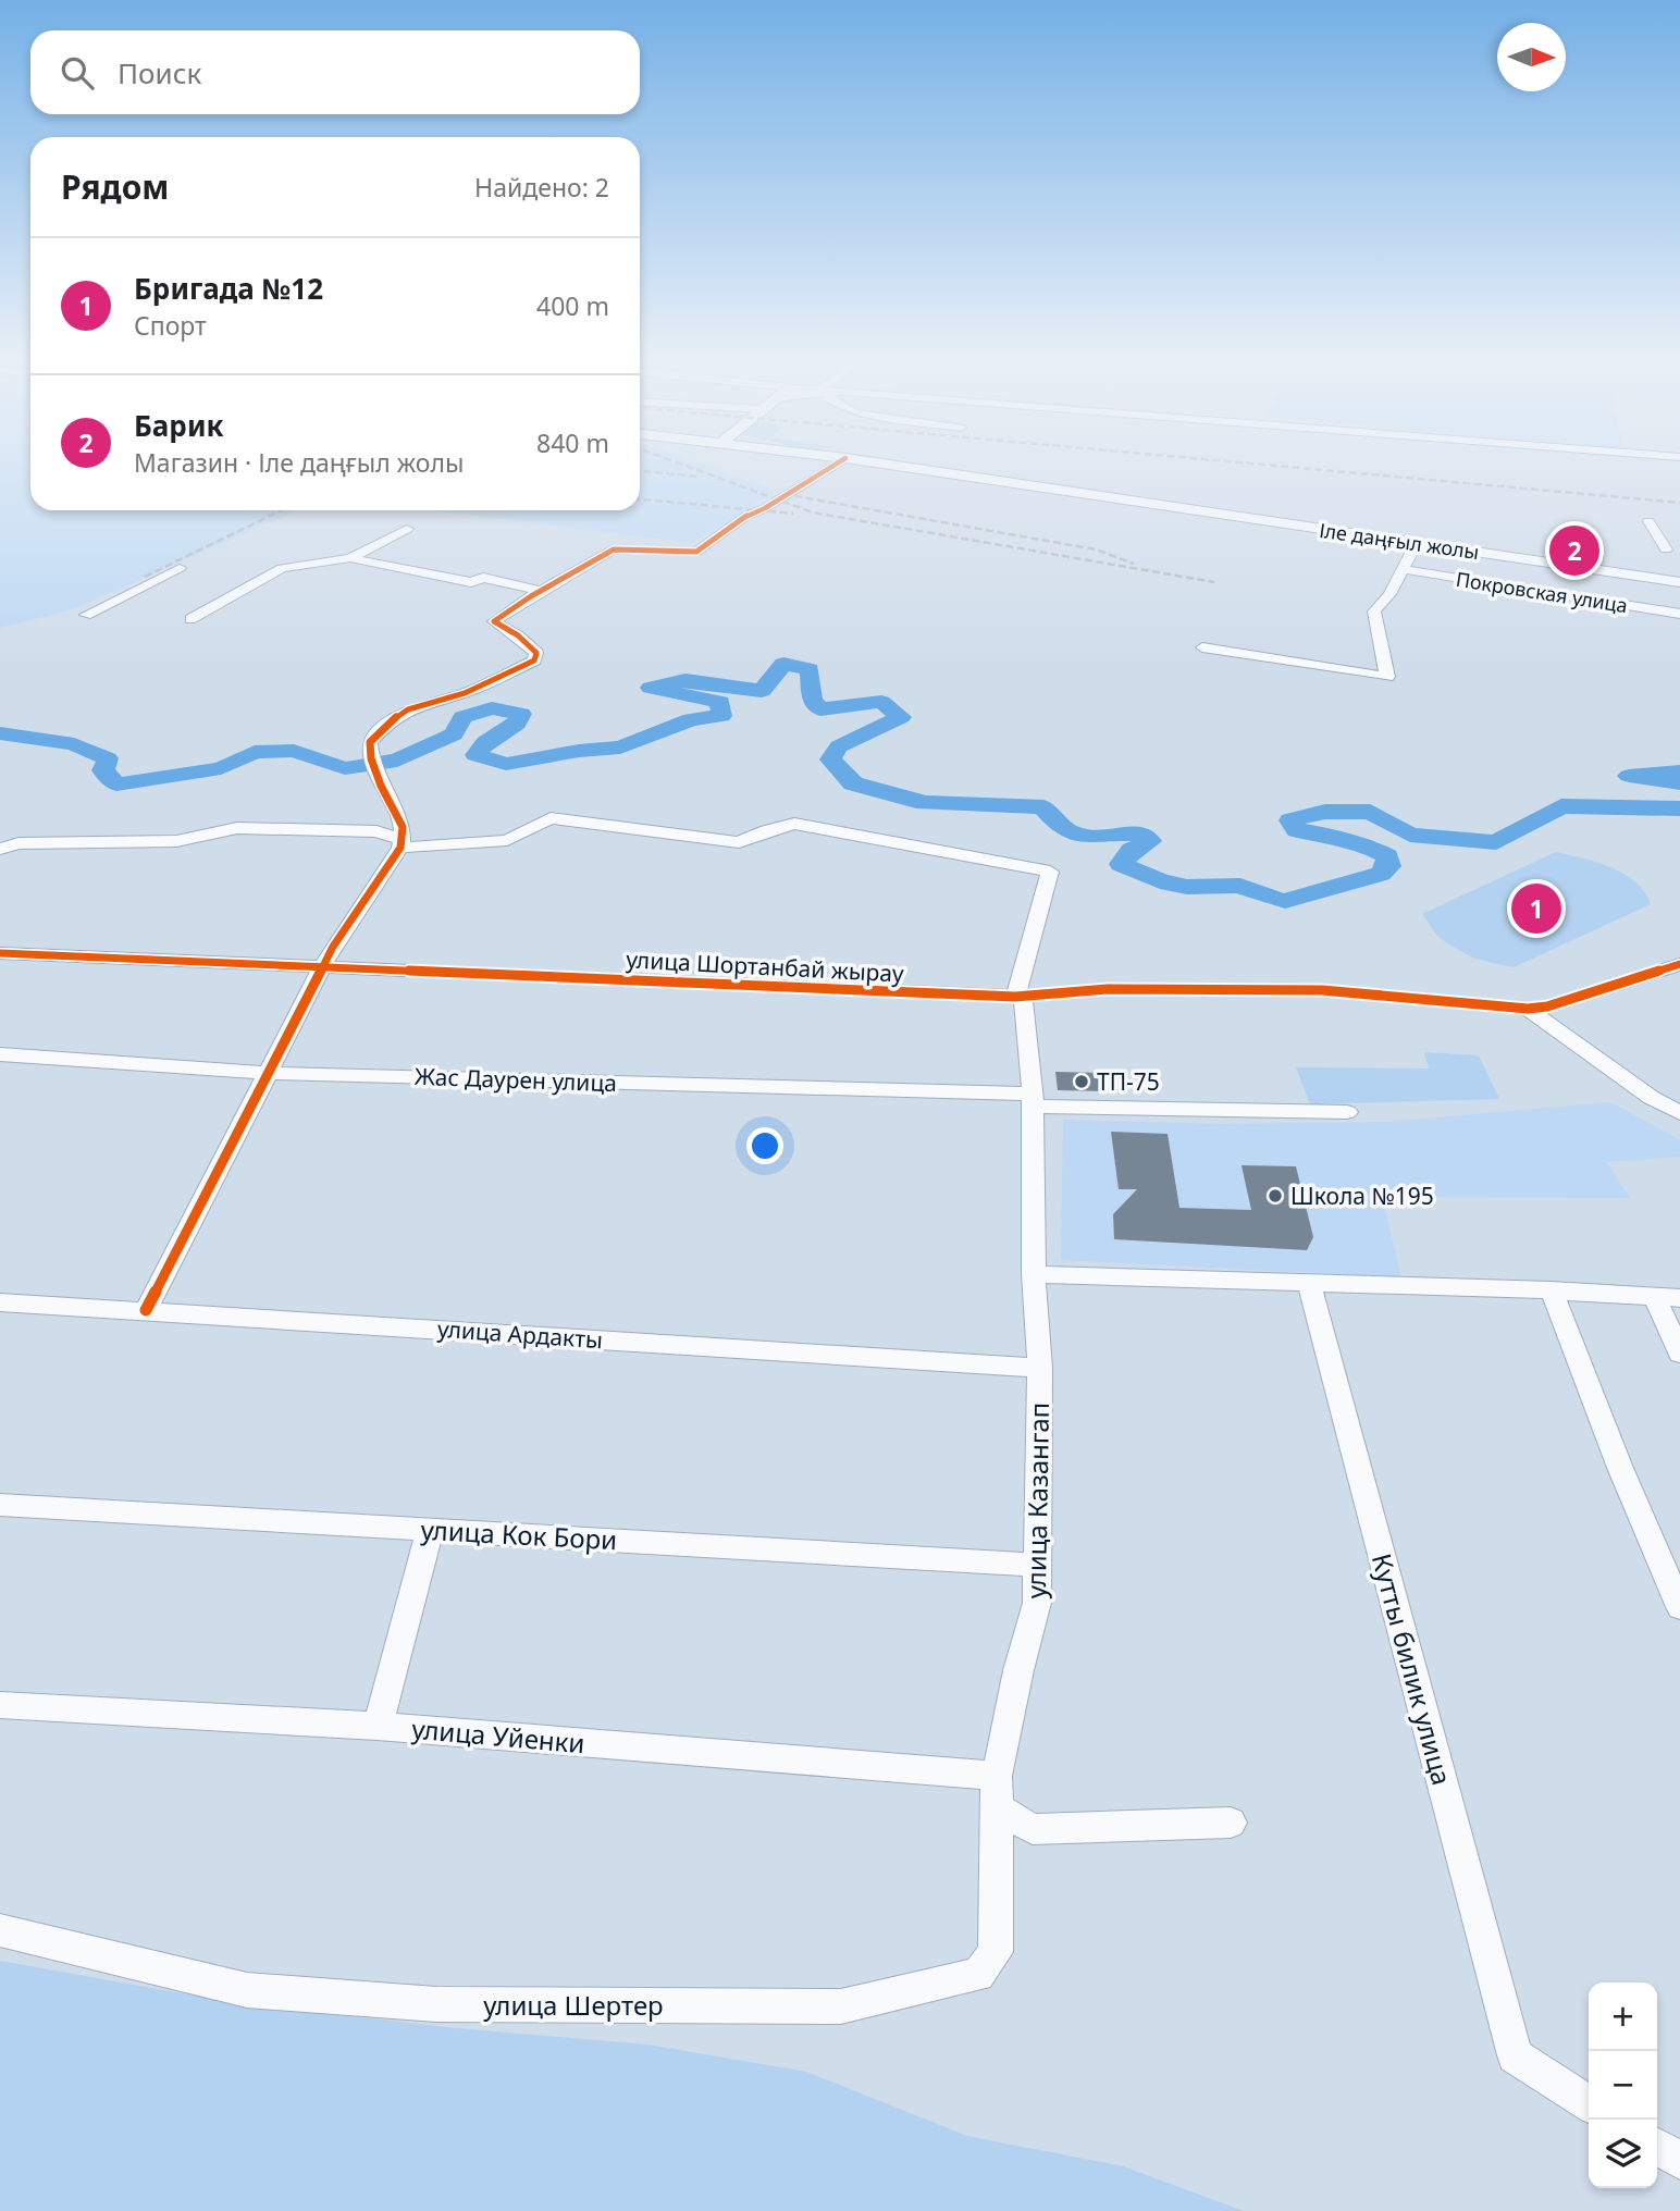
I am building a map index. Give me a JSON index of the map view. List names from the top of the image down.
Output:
{
  "streets": {
    "main road": ["Іле даңғыл жолы"],
    "street": [
      "Покровская улица",
      "улица Шортанбай жырау",
      "Жас Даурен улица",
      "улица Ардакты",
      "улица Казангап",
      "улица Кок Бори",
      "Кутты билик улица",
      "улица Уйенки",
      "улица Шертер"
    ]
  },
  "crossings": [
    ["улица Шортанбай жырау", "улица Казангап"],
    ["Жас Даурен улица", "улица Казангап"],
    ["улица Ардакты", "улица Казангап"],
    ["улица Казангап", "улица Кок Бори"],
    ["улица Казангап", "улица Уйенки"],
    ["улица Казангап", "улица Шертер"],
    ["улица Уйенки", "улица Шертер"]
  ],
  "places": ["ТП-75", "Школа №195"],
  "north": "right",
  "page": {
    "search": "Поиск",
    "heading": ["Рядом", "Найдено: 2"],
    "list": [
      {
        "mark": "1",
        "name": "Бригада №12",
        "note": "Спорт",
        "value": "400 m"
      },
      {
        "mark": "2",
        "name": "Барик",
        "note": "Магазин · Іле даңғыл жолы",
        "value": "840 m"
      }
    ],
    "pins": ["2", "1"],
    "map_buttons": ["+", "−"]
  }
}
